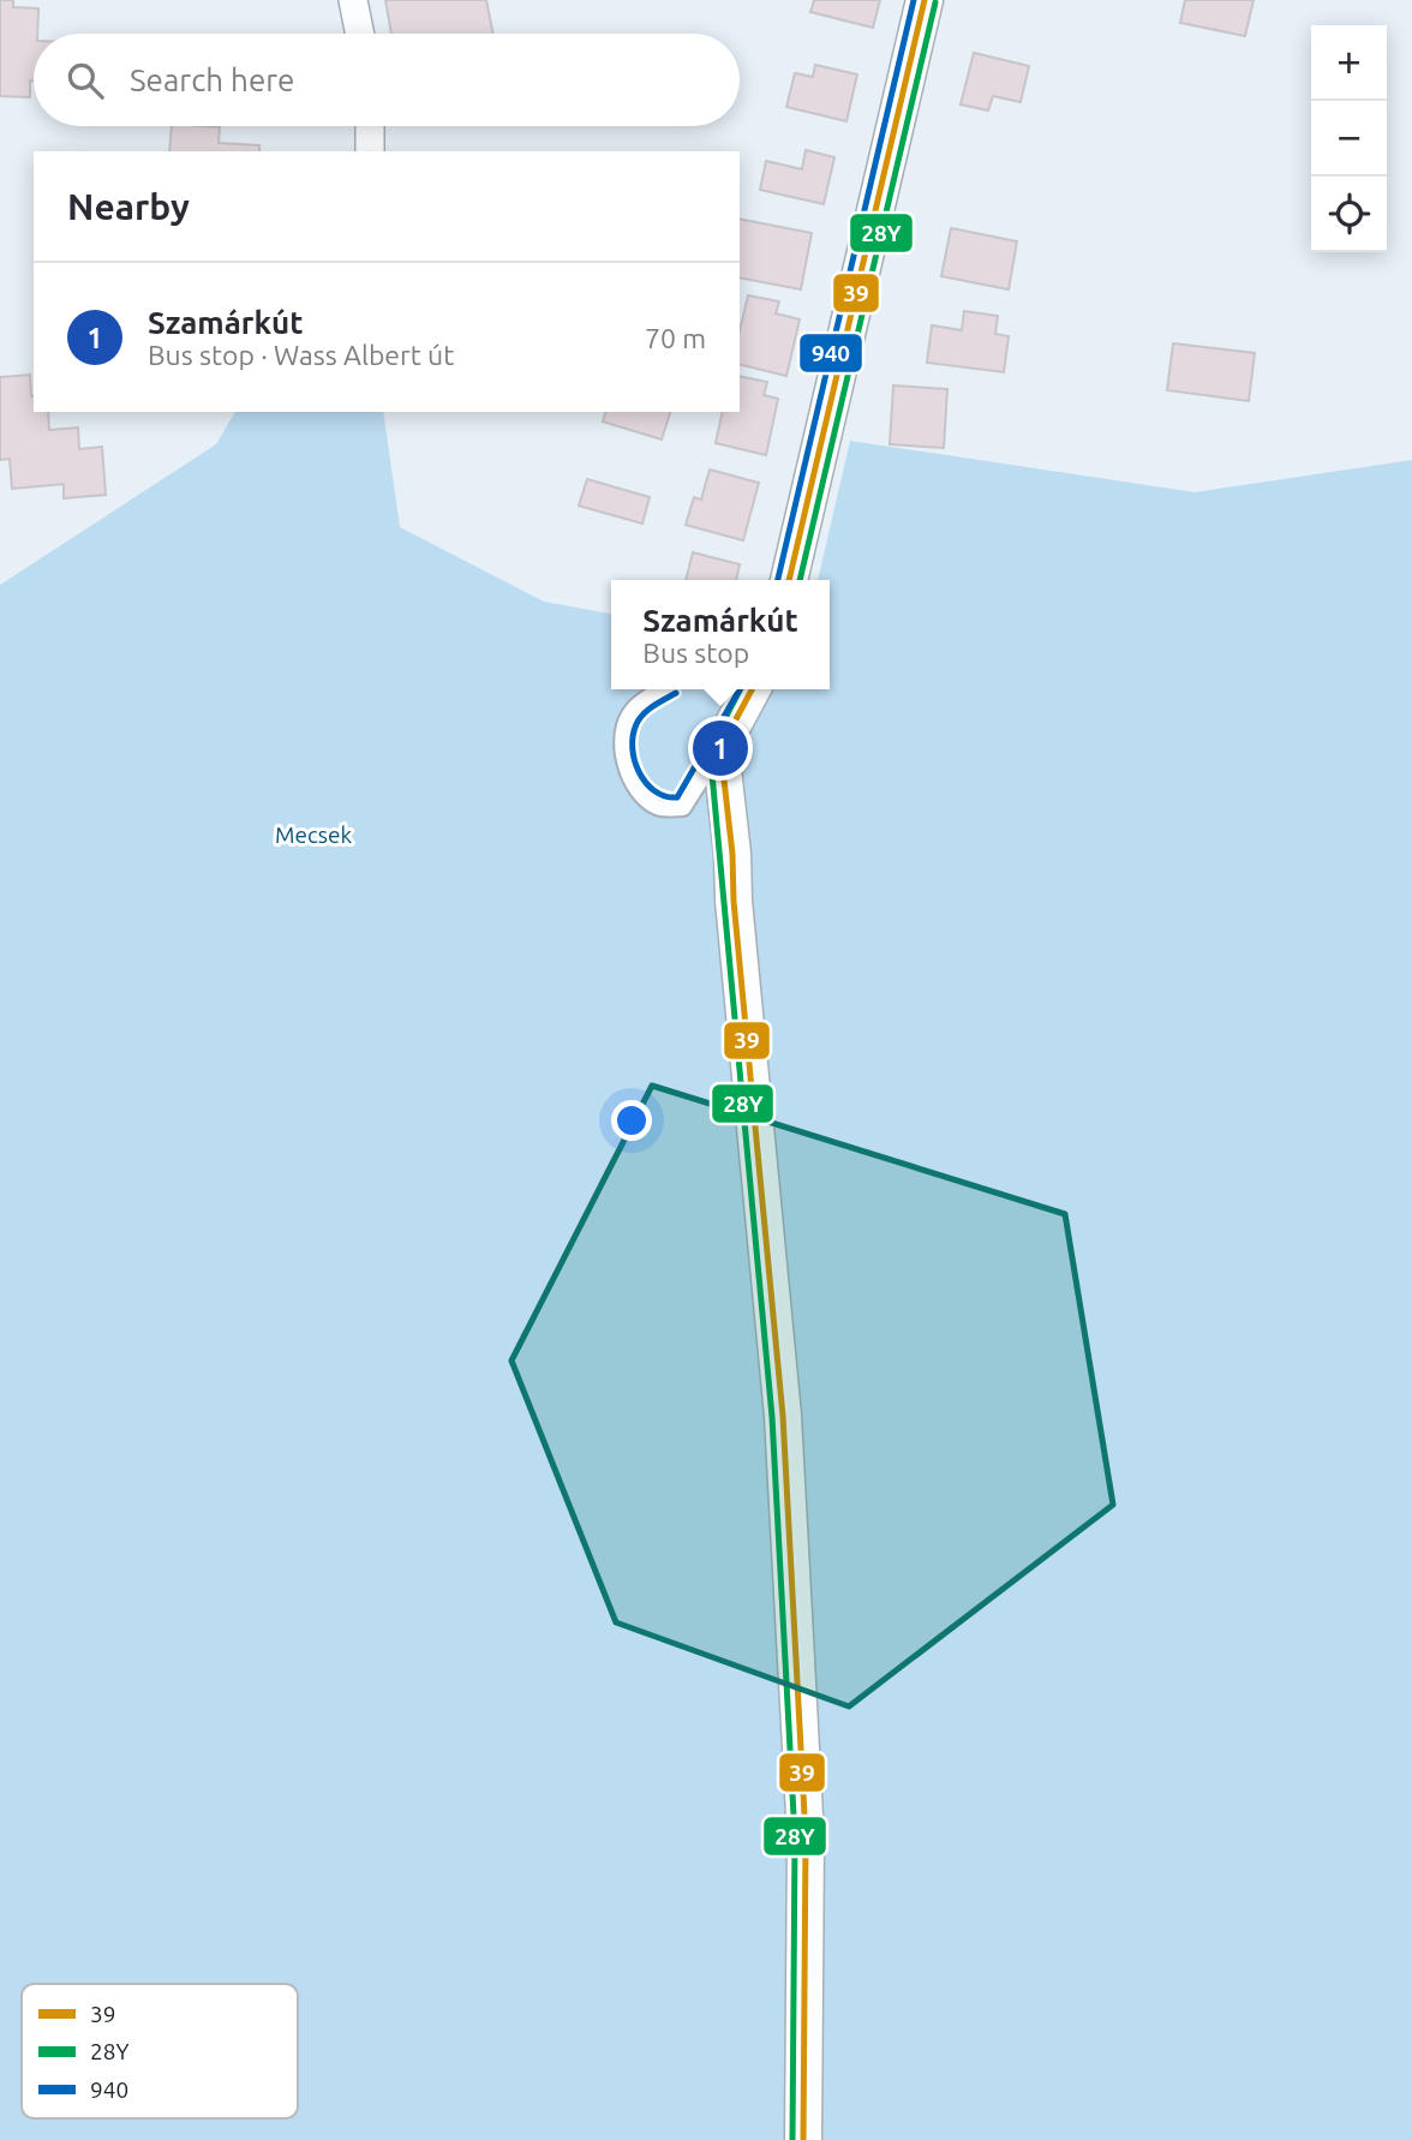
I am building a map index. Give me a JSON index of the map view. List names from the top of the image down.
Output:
{
  "parks": ["Mecsek"],
  "lines": ["transit line 39", "transit line 940", "transit line 28Y"],
  "legend": ["39", "28Y", "940"],
  "page": {
    "map_buttons": ["+", "−"],
    "search": "Search here",
    "heading": "Nearby",
    "list": [
      {
        "mark": "1",
        "name": "Szamárkút",
        "note": "Bus stop · Wass Albert út",
        "value": "70 m"
      }
    ],
    "popup": ["Szamárkút", "Bus stop"],
    "pins": "1"
  }
}
